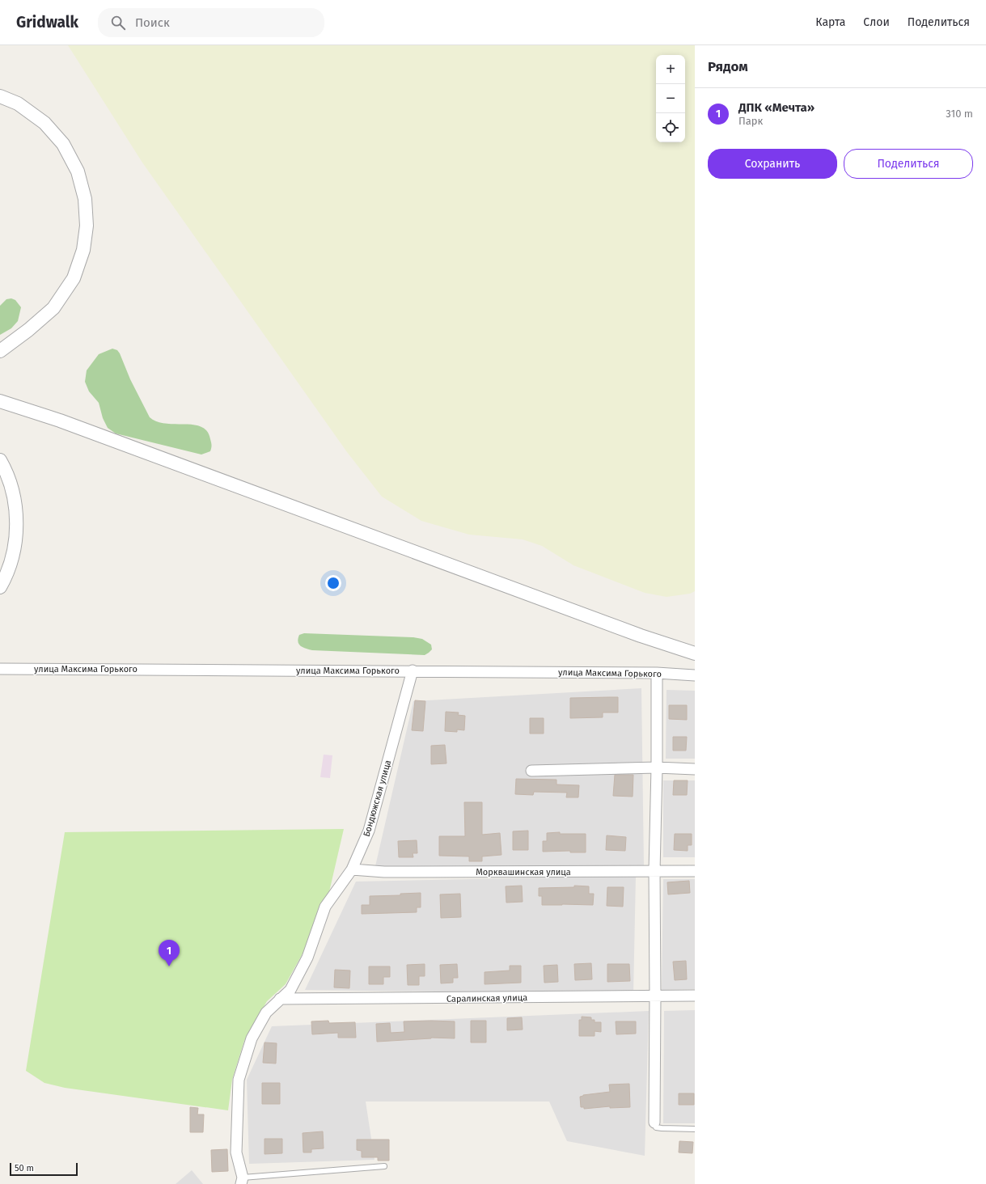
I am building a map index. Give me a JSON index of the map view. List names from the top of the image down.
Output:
{
  "streets": {
    "street": [
      "улица Максима Горького",
      "Бондюжская улица",
      "Морквашинская улица",
      "Саралинская улица"
    ]
  },
  "crossings": [
    ["улица Максима Горького", "Бондюжская улица"],
    ["Бондюжская улица", "Морквашинская улица"],
    ["Бондюжская улица", "Саралинская улица"]
  ],
  "scale_bar": "50 m",
  "page": {
    "header": "Gridwalk",
    "search": "Поиск",
    "nav": ["Карта", "Слои", "Поделиться"],
    "heading": "Рядом",
    "map_buttons": ["+", "−"],
    "list": [
      {
        "mark": "1",
        "name": "ДПК «Мечта»",
        "note": "Парк",
        "value": "310 m"
      }
    ],
    "buttons": ["Сохранить", "Поделиться"],
    "pins": "1",
    "scale": "50 m"
  }
}
